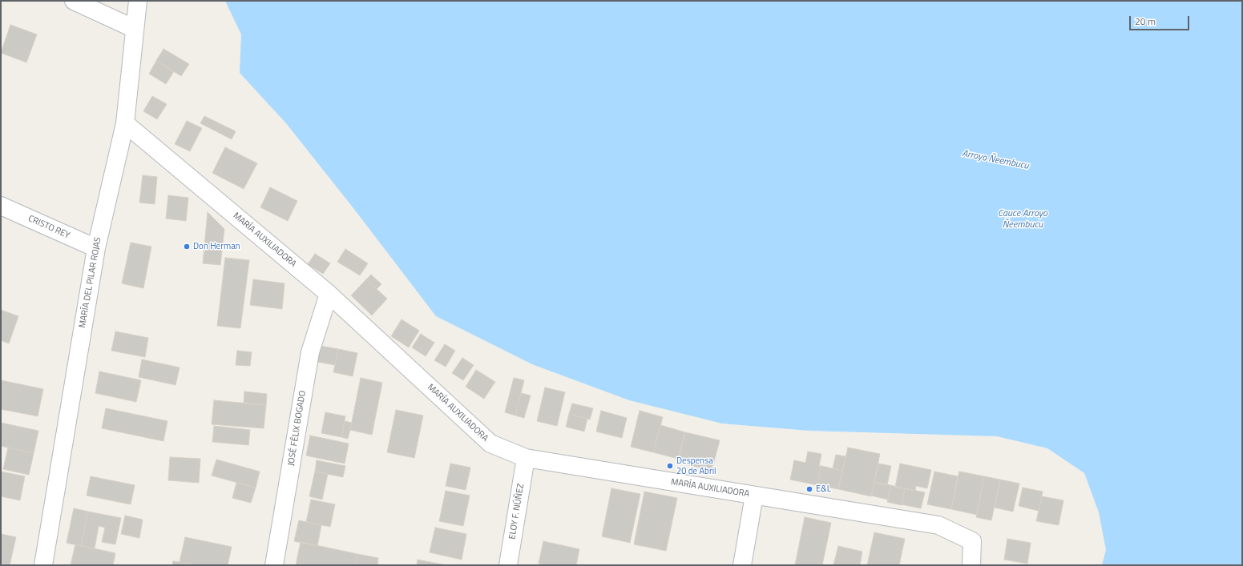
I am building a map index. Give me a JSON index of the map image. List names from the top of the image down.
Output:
{
  "streets": {
    "street": [
      "CRISTO REY",
      "MARÍA AUXILIADORA",
      "MARÍA DEL PILAR ROJAS",
      "JOSÉ FÉLIX BOGADO",
      "ELOY F. NÚÑEZ"
    ]
  },
  "crossings": [
    ["CRISTO REY", "MARÍA DEL PILAR ROJAS"],
    ["MARÍA AUXILIADORA", "MARÍA DEL PILAR ROJAS"],
    ["MARÍA AUXILIADORA", "JOSÉ FÉLIX BOGADO"],
    ["MARÍA AUXILIADORA", "ELOY F. NÚÑEZ"]
  ],
  "water": ["Arroyo Ñeembucu", "Cauce Arroyo Ñeembucu"],
  "places": ["Don Herman", "Despensa 20 de Abril", "E&L"],
  "scale_bar": "20 m"
}
